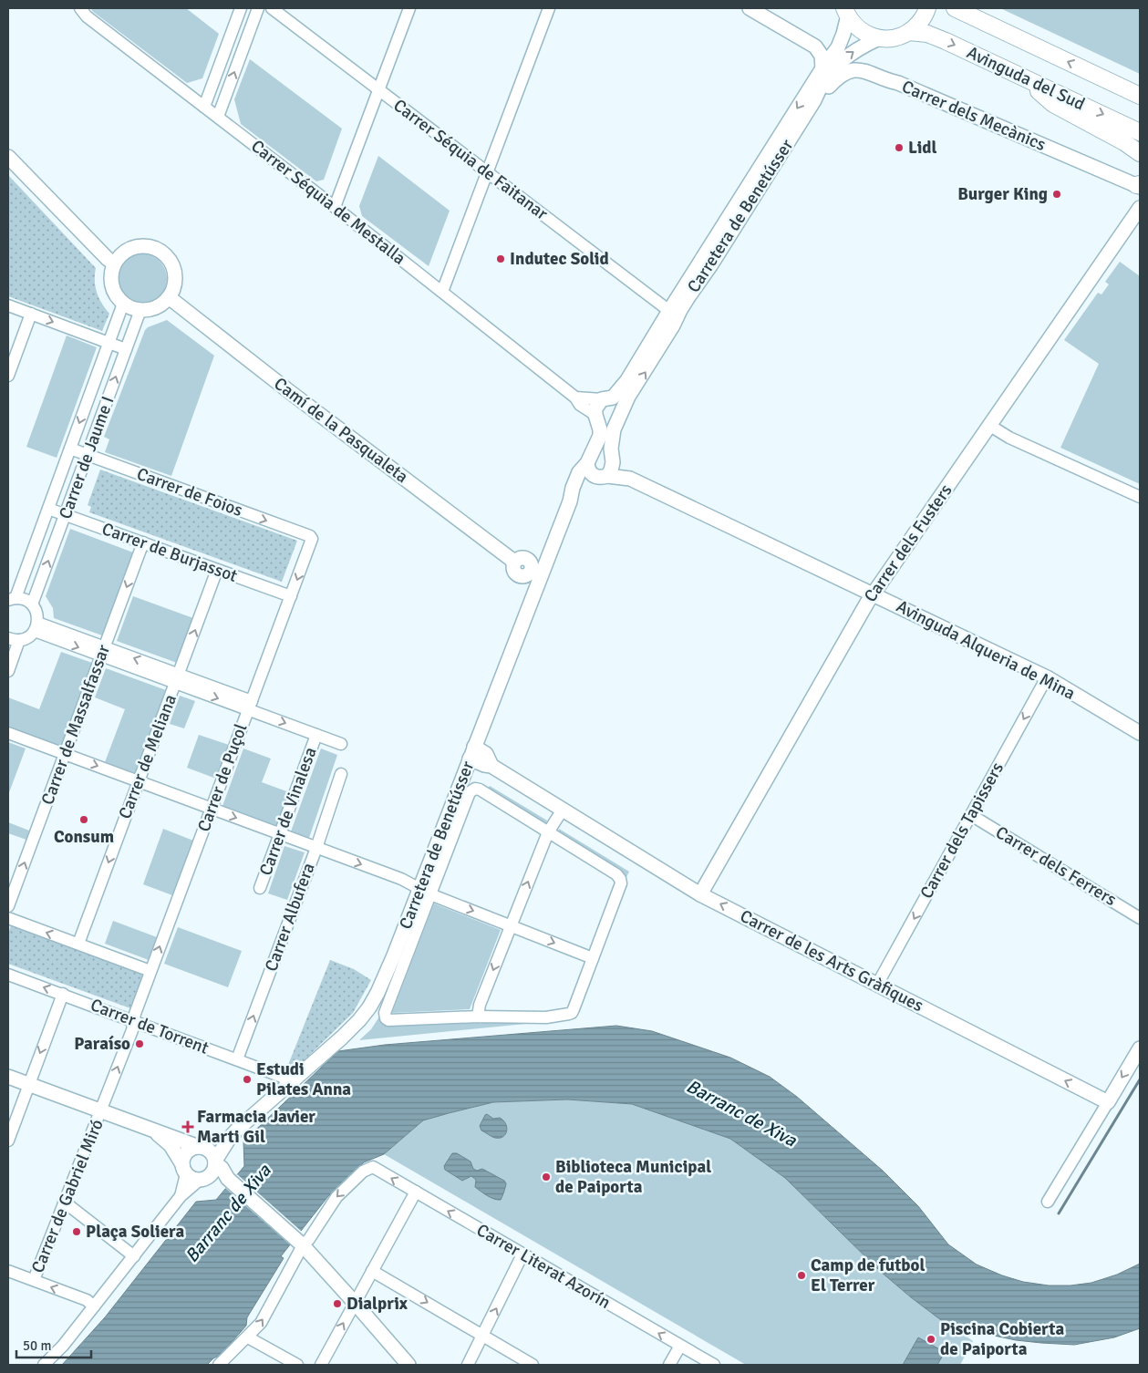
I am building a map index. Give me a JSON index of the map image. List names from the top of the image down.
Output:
{
  "streets": {
    "main road": ["Avinguda del Sud"],
    "street": [
      "Carrer dels Mecànics",
      "Carrer Séquia de Faitanar",
      "Carrer Séquia de Mestalla",
      "Carretera de Benetússer",
      "Camí de la Pasqualeta",
      "Carrer de Jaume I",
      "Carrer de Foios",
      "Carrer dels Fusters",
      "Carrer de Burjassot",
      "Avinguda Alqueria de Mina",
      "Carrer de Massalfassar",
      "Carrer de Meliana",
      "Carrer de Puçol",
      "Carrer de Vinalesa",
      "Carrer dels Tapissers",
      "Carrer dels Ferrers",
      "Carrer Albufera",
      "Carrer de les Arts Gràfiques",
      "Carrer de Torrent",
      "Carrer de Gabriel Miró",
      "Carrer Literat Azorín"
    ]
  },
  "crossings": [
    ["Carrer dels Mecànics", "Carretera de Benetússer"],
    ["Carrer Séquia de Faitanar", "Carretera de Benetússer"],
    ["Carrer Séquia de Mestalla", "Carretera de Benetússer"],
    ["Carretera de Benetússer", "Camí de la Pasqualeta"],
    ["Carretera de Benetússer", "Avinguda Alqueria de Mina"],
    ["Carretera de Benetússer", "Carrer de les Arts Gràfiques"],
    ["Carretera de Benetússer", "Carrer de Torrent"],
    ["Camí de la Pasqualeta", "Carrer de Jaume I"],
    ["Carrer de Jaume I", "Carrer de Foios"],
    ["Carrer de Jaume I", "Carrer de Burjassot"],
    ["Carrer de Foios", "Carrer de Puçol"],
    ["Carrer dels Fusters", "Avinguda Alqueria de Mina"],
    ["Carrer dels Fusters", "Carrer de les Arts Gràfiques"],
    ["Carrer de Burjassot", "Carrer de Massalfassar"],
    ["Carrer de Burjassot", "Carrer de Meliana"],
    ["Carrer de Burjassot", "Carrer de Puçol"],
    ["Avinguda Alqueria de Mina", "Carrer dels Tapissers"],
    ["Carrer de Puçol", "Carrer de Torrent"],
    ["Carrer de Puçol", "Carrer de Gabriel Miró"],
    ["Carrer dels Tapissers", "Carrer dels Ferrers"],
    ["Carrer dels Tapissers", "Carrer de les Arts Gràfiques"],
    ["Carrer Albufera", "Carrer de Torrent"],
    ["Carrer de Torrent", "Carrer de Gabriel Miró"]
  ],
  "one_way": [
    "Carrer de Foios",
    "Carrer dels Tapissers",
    "Carrer Albufera",
    "Carrer de les Arts Gràfiques"
  ],
  "water": ["Barranc de Xiva"],
  "places": {
    "other": [
      "Lidl",
      "Burger King",
      "Indutec Solid",
      "Consum",
      "Paraíso",
      "Estudi Pilates Anna",
      "Biblioteca Municipal de Paiporta",
      "Plaça Soliera",
      "Camp de futbol El Terrer",
      "Dialprix",
      "Piscina Cobierta de Paiporta"
    ],
    "health": ["Farmacia Javier Marti Gil"]
  },
  "scale_bar": "50 m"
}
